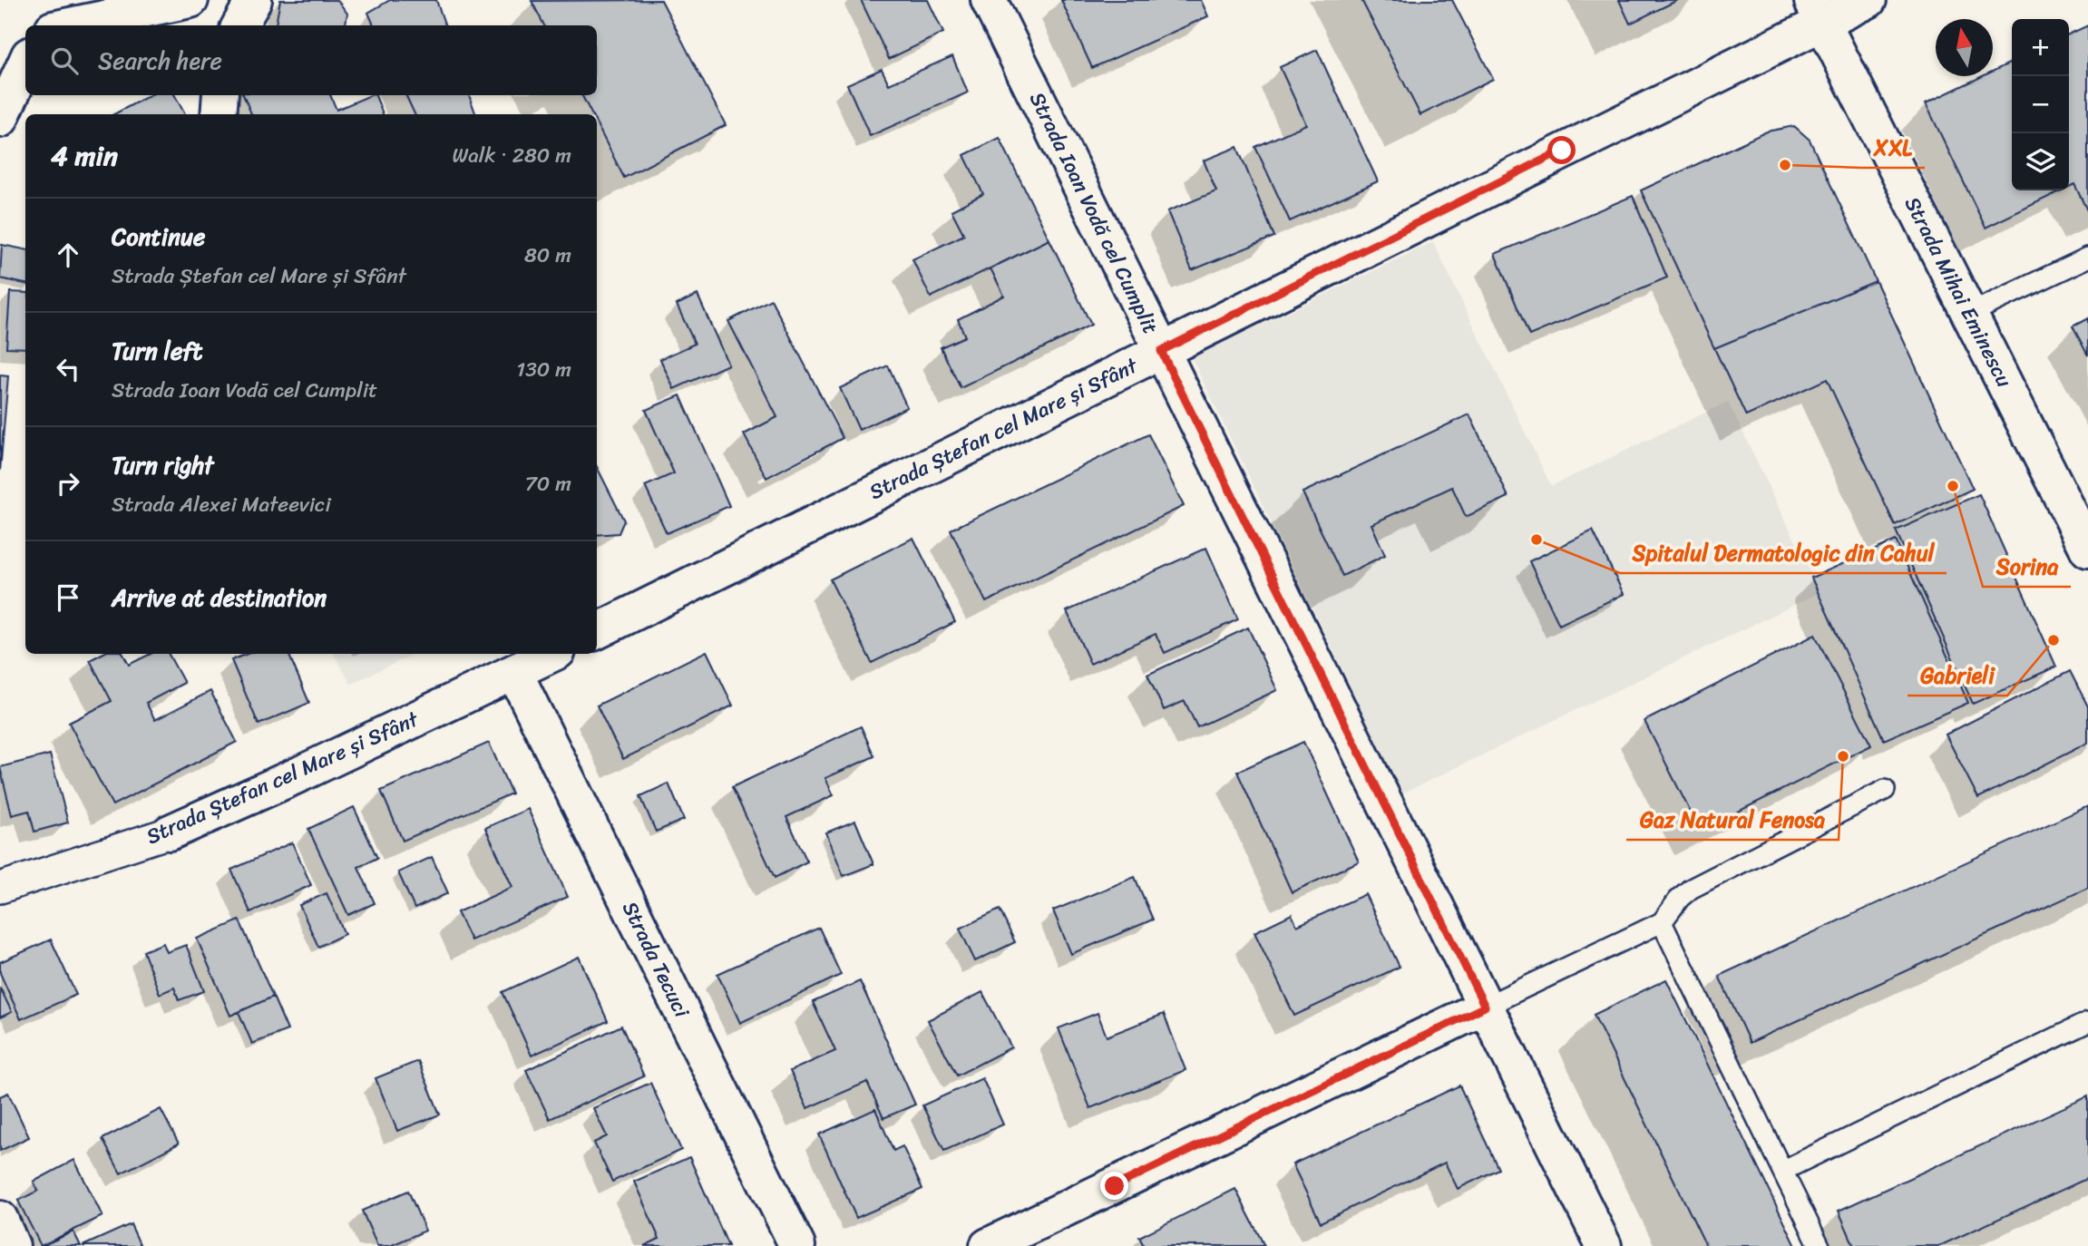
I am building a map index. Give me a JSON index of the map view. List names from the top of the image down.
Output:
{
  "streets": {
    "street": [
      "Strada Ioan Vodă cel Cumplit",
      "Strada Mihai Eminescu",
      "Strada Ștefan cel Mare și Sfânt",
      "Strada Tecuci"
    ]
  },
  "crossings": [
    ["Strada Ioan Vodă cel Cumplit", "Strada Ștefan cel Mare și Sfânt"],
    ["Strada Mihai Eminescu", "Strada Ștefan cel Mare și Sfânt"],
    ["Strada Ștefan cel Mare și Sfânt", "Strada Tecuci"]
  ],
  "places": [
    "XXL",
    "Sorina",
    "Spitalul Dermatologic din Cahul",
    "Gabrieli",
    "Gaz Natural Fenosa"
  ],
  "north": "top",
  "page": {
    "map_buttons": ["+", "−"],
    "search": "Search here",
    "heading": ["4 min", "Walk · 280 m"],
    "list": [
      ["Continue", "Strada Ștefan cel Mare și Sfânt", "80 m"],
      ["Turn left", "Strada Ioan Vodă cel Cumplit", "130 m"],
      ["Turn right", "Strada Alexei Mateevici", "70 m"],
      "Arrive at destination"
    ]
  }
}
